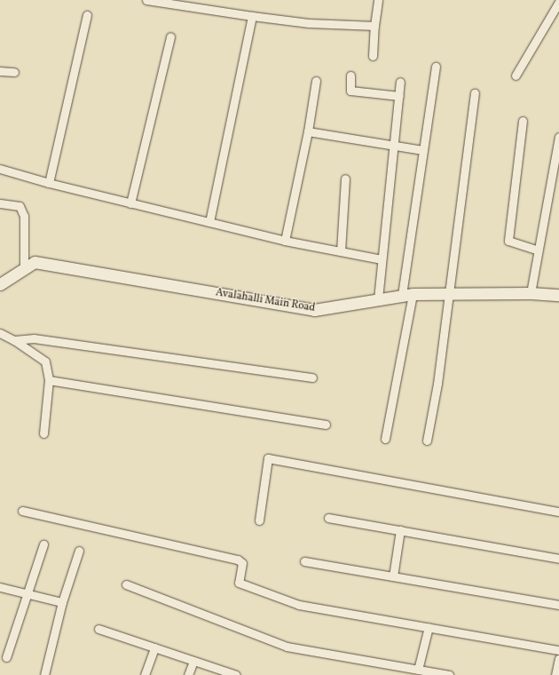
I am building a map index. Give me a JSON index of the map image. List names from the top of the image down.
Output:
{
  "streets": {
    "main road": ["Avalahalli Main Road"]
  }
}
